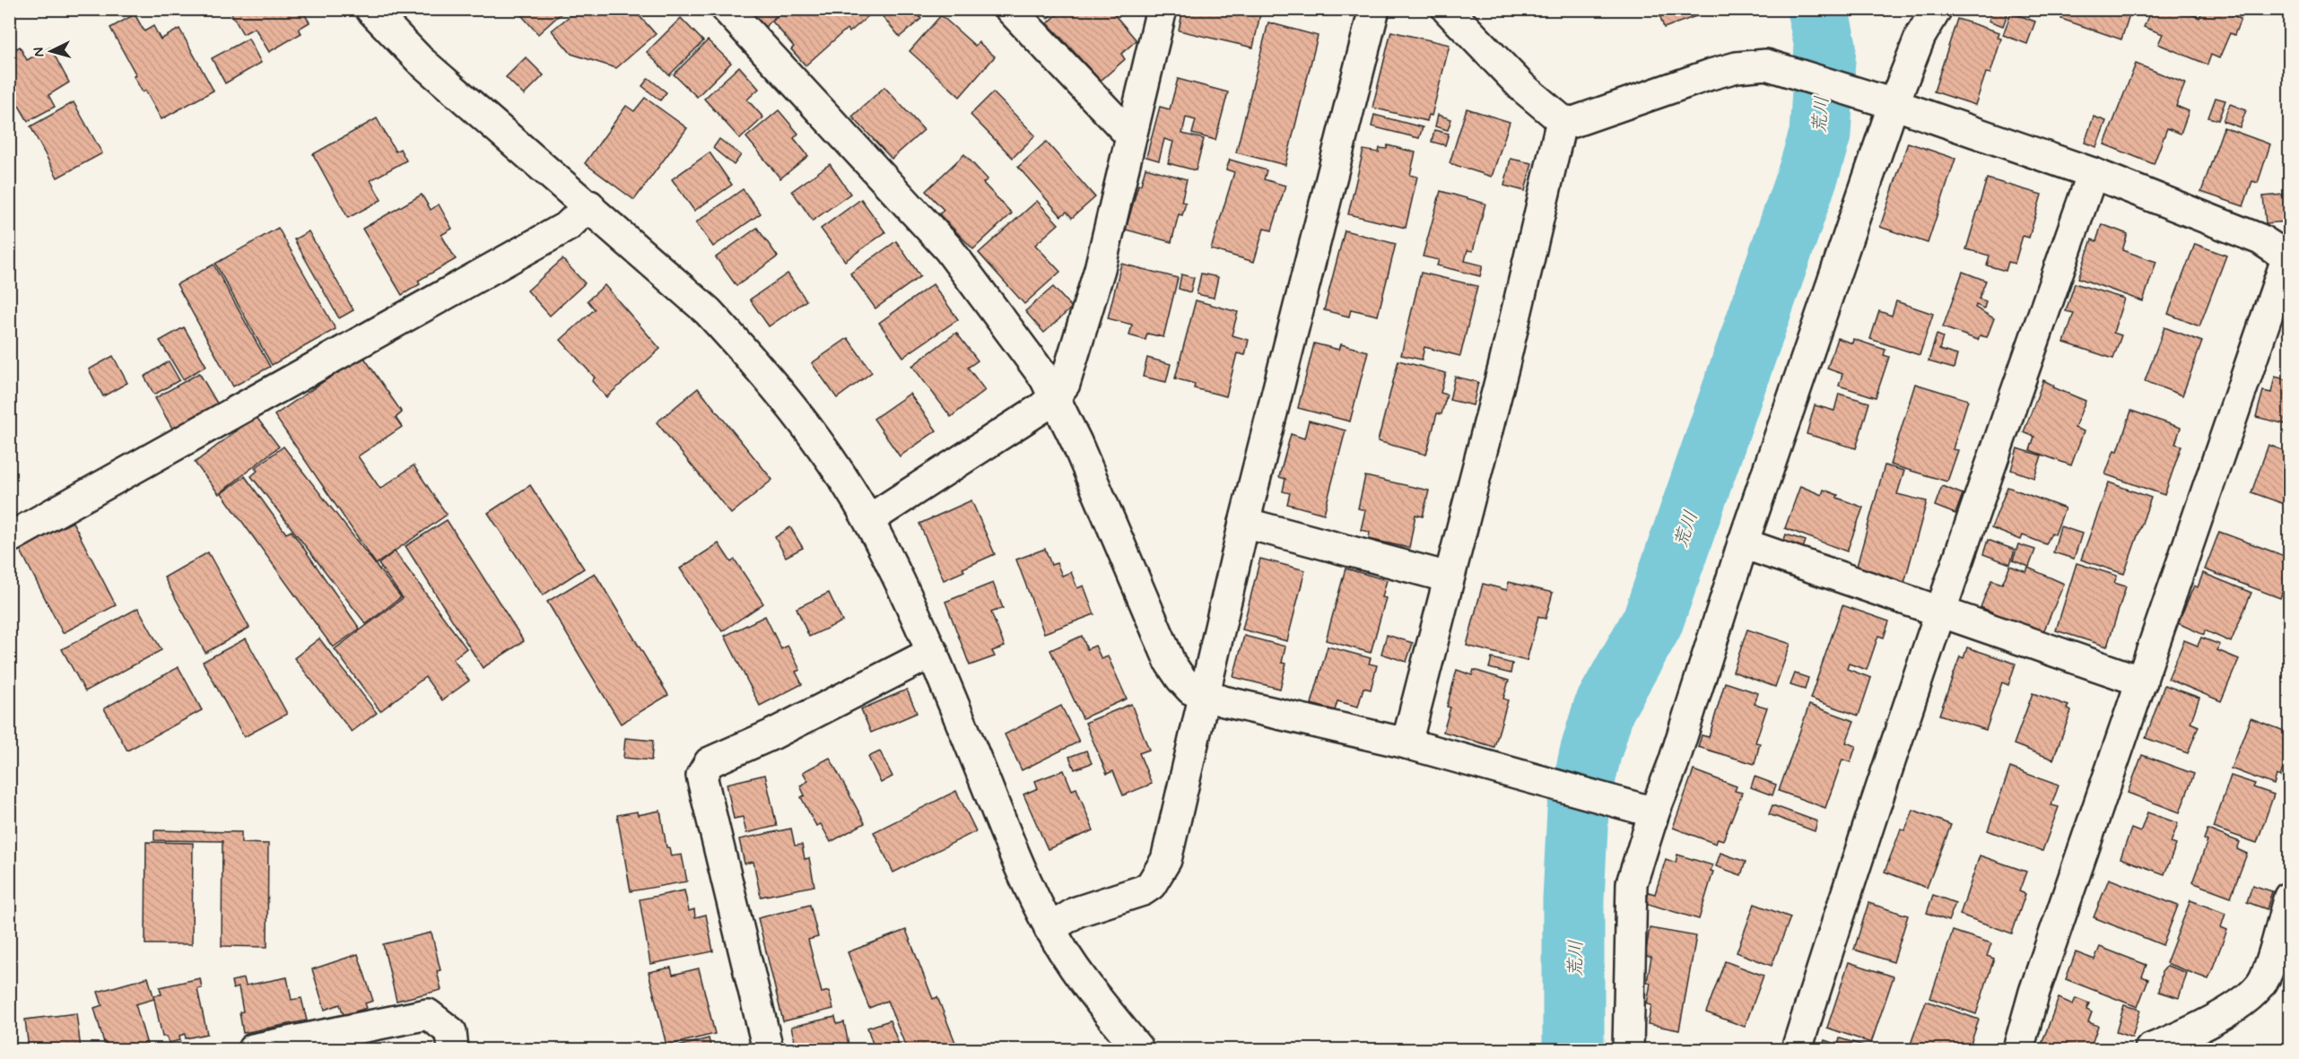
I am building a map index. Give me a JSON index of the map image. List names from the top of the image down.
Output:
{
  "water": ["荒川"],
  "north": "left"
}
